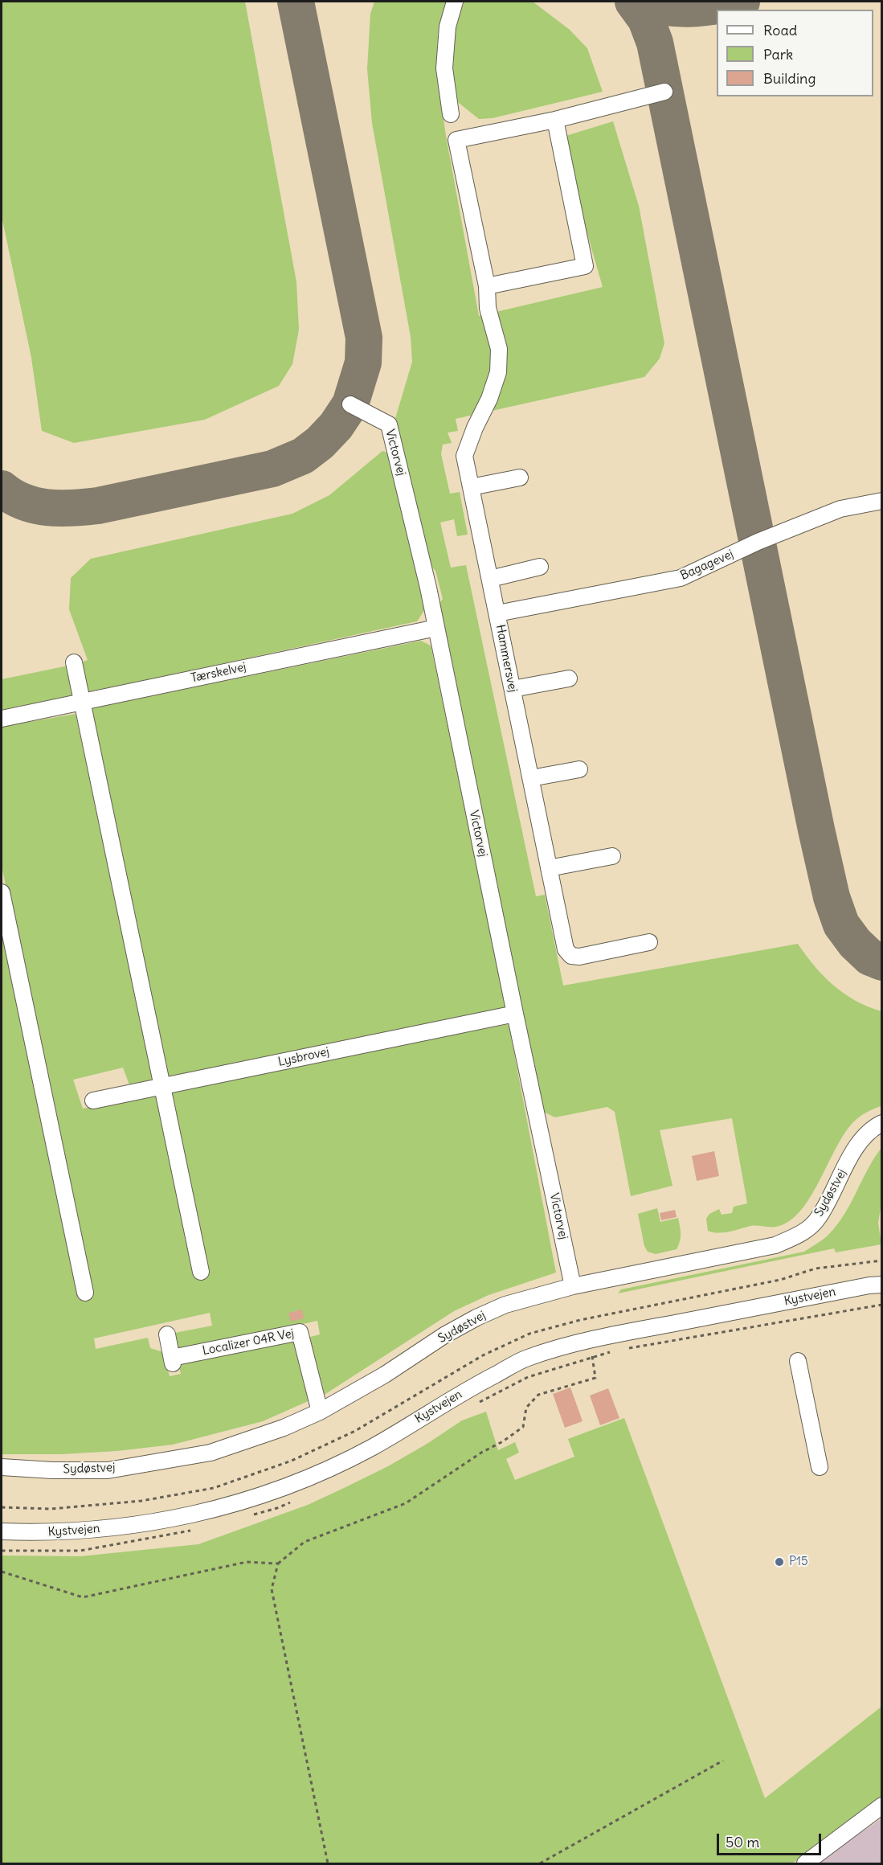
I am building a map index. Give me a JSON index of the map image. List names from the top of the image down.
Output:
{
  "streets": {
    "street": [
      "Victorvej",
      "Bagagevej",
      "Hammersvej",
      "Tærskelvej",
      "Lysbrovej",
      "Sydøstvej",
      "Kystvejen",
      "Localizer 04R Vej"
    ]
  },
  "crossings": [
    ["Victorvej", "Tærskelvej"],
    ["Victorvej", "Lysbrovej"],
    ["Victorvej", "Sydøstvej"],
    ["Bagagevej", "Hammersvej"],
    ["Sydøstvej", "Localizer 04R Vej"]
  ],
  "places": ["P15"],
  "legend": ["Road", "Park", "Building"],
  "scale_bar": "50 m"
}
